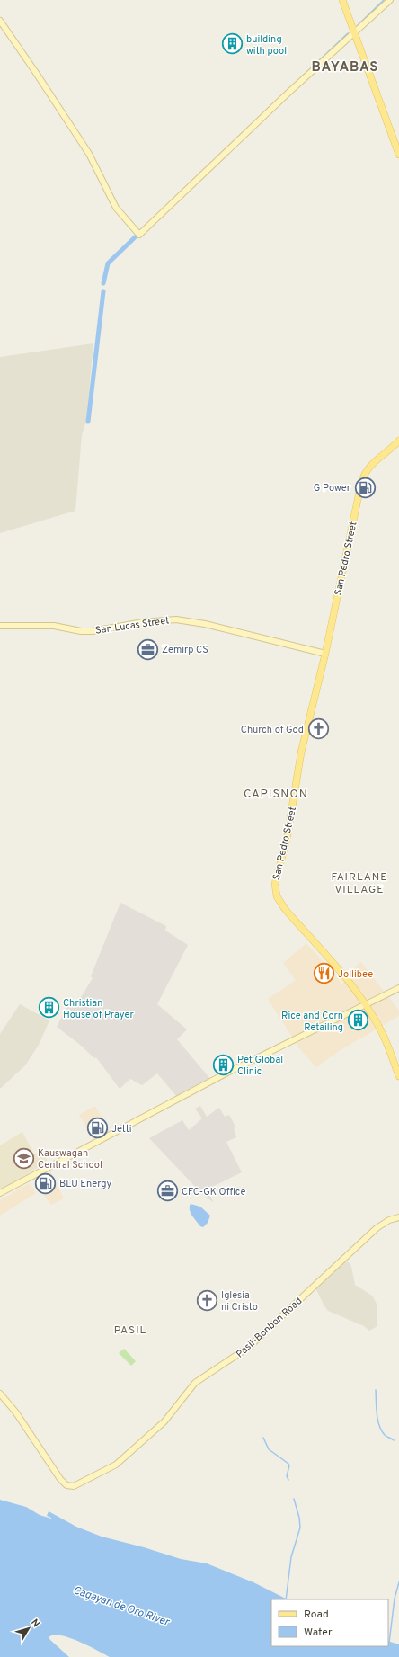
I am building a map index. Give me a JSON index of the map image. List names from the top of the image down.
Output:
{
  "streets": {
    "main road": ["San Pedro Street"],
    "street": ["San Lucas Street", "Pasil-Bonbon Road"]
  },
  "crossings": [
    ["San Pedro Street", "San Lucas Street"]
  ],
  "districts": [
    "BAYABAS",
    "CAPISNON",
    "FAIRLANE VILLAGE",
    "PASIL"
  ],
  "water": ["Cagayan de Oro River"],
  "places": {
    "building": [
      "building with pool",
      "Christian House of Prayer",
      "Rice and Corn Retailing",
      "Pet Global Clinic"
    ],
    "fuel station": ["G Power", "Jetti", "BLU Energy"],
    "office": ["Zemirp CS", "CFC-GK Office"],
    "church": ["Church of God", "Iglesia ni Cristo"],
    "restaurant": ["Jollibee"],
    "school or university": ["Kauswagan Central School"]
  },
  "legend": ["Road", "Water"],
  "north": "top right"
}
